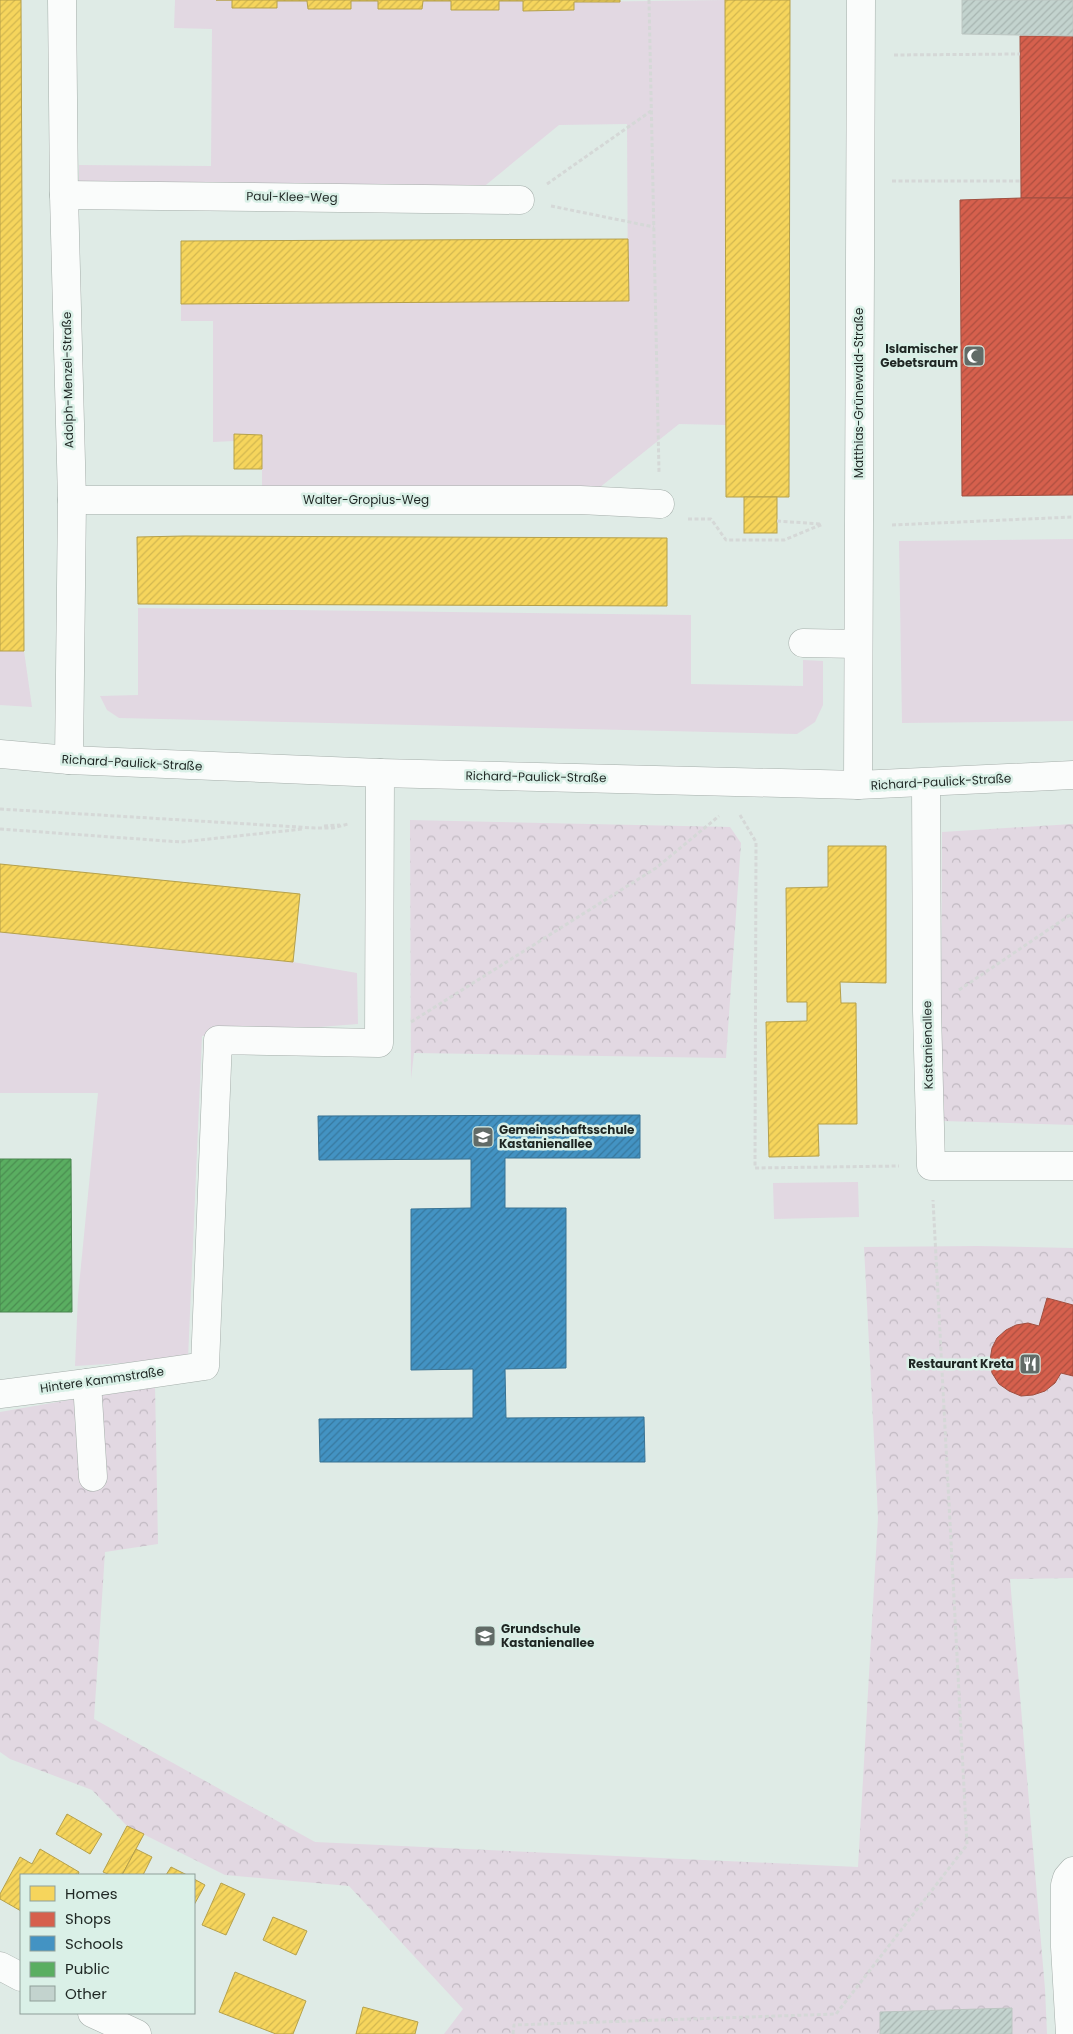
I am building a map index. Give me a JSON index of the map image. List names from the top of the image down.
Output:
{
  "streets": {
    "street": [
      "Paul-Klee-Weg",
      "Adolph-Menzel-Straße",
      "Matthias-Grünewald-Straße",
      "Walter-Gropius-Weg",
      "Richard-Paulick-Straße",
      "Kastanienallee",
      "Hintere Kammstraße"
    ]
  },
  "crossings": [
    ["Paul-Klee-Weg", "Adolph-Menzel-Straße"],
    ["Adolph-Menzel-Straße", "Walter-Gropius-Weg"],
    ["Adolph-Menzel-Straße", "Richard-Paulick-Straße"],
    ["Matthias-Grünewald-Straße", "Richard-Paulick-Straße"],
    ["Richard-Paulick-Straße", "Kastanienallee"]
  ],
  "places": {
    "mosque": ["Islamischer Gebetsraum"],
    "school or university": ["Gemeinschaftsschule Kastanienallee", "Grundschule Kastanienallee"],
    "restaurant": ["Restaurant Kreta"]
  },
  "legend": [
    "Homes",
    "Shops",
    "Schools",
    "Public",
    "Other"
  ]
}
